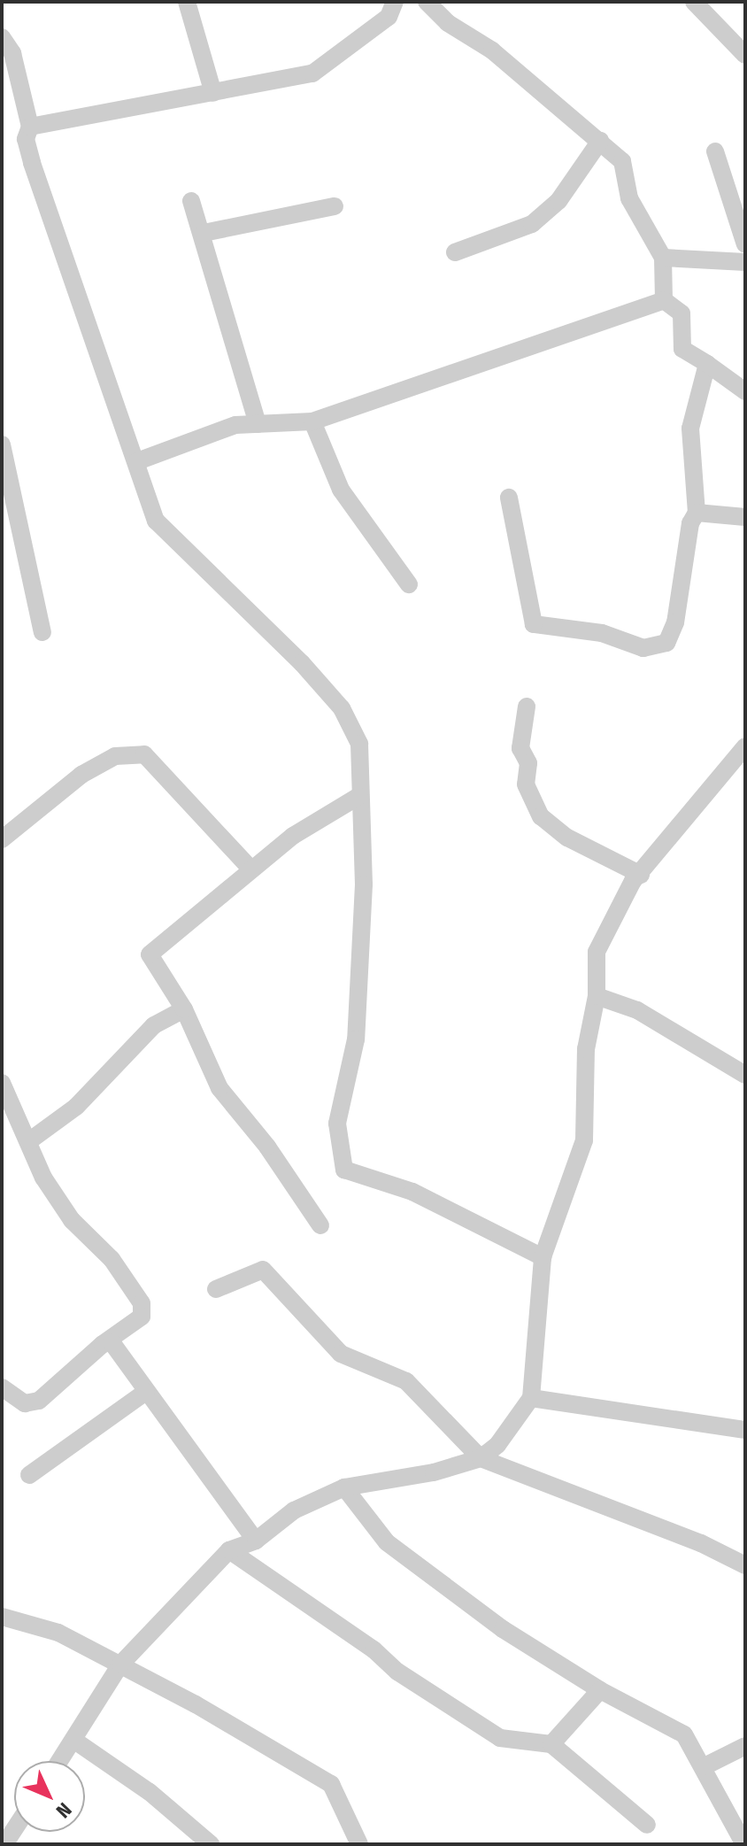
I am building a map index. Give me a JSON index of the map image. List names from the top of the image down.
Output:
{
  "north": "bottom right"
}
